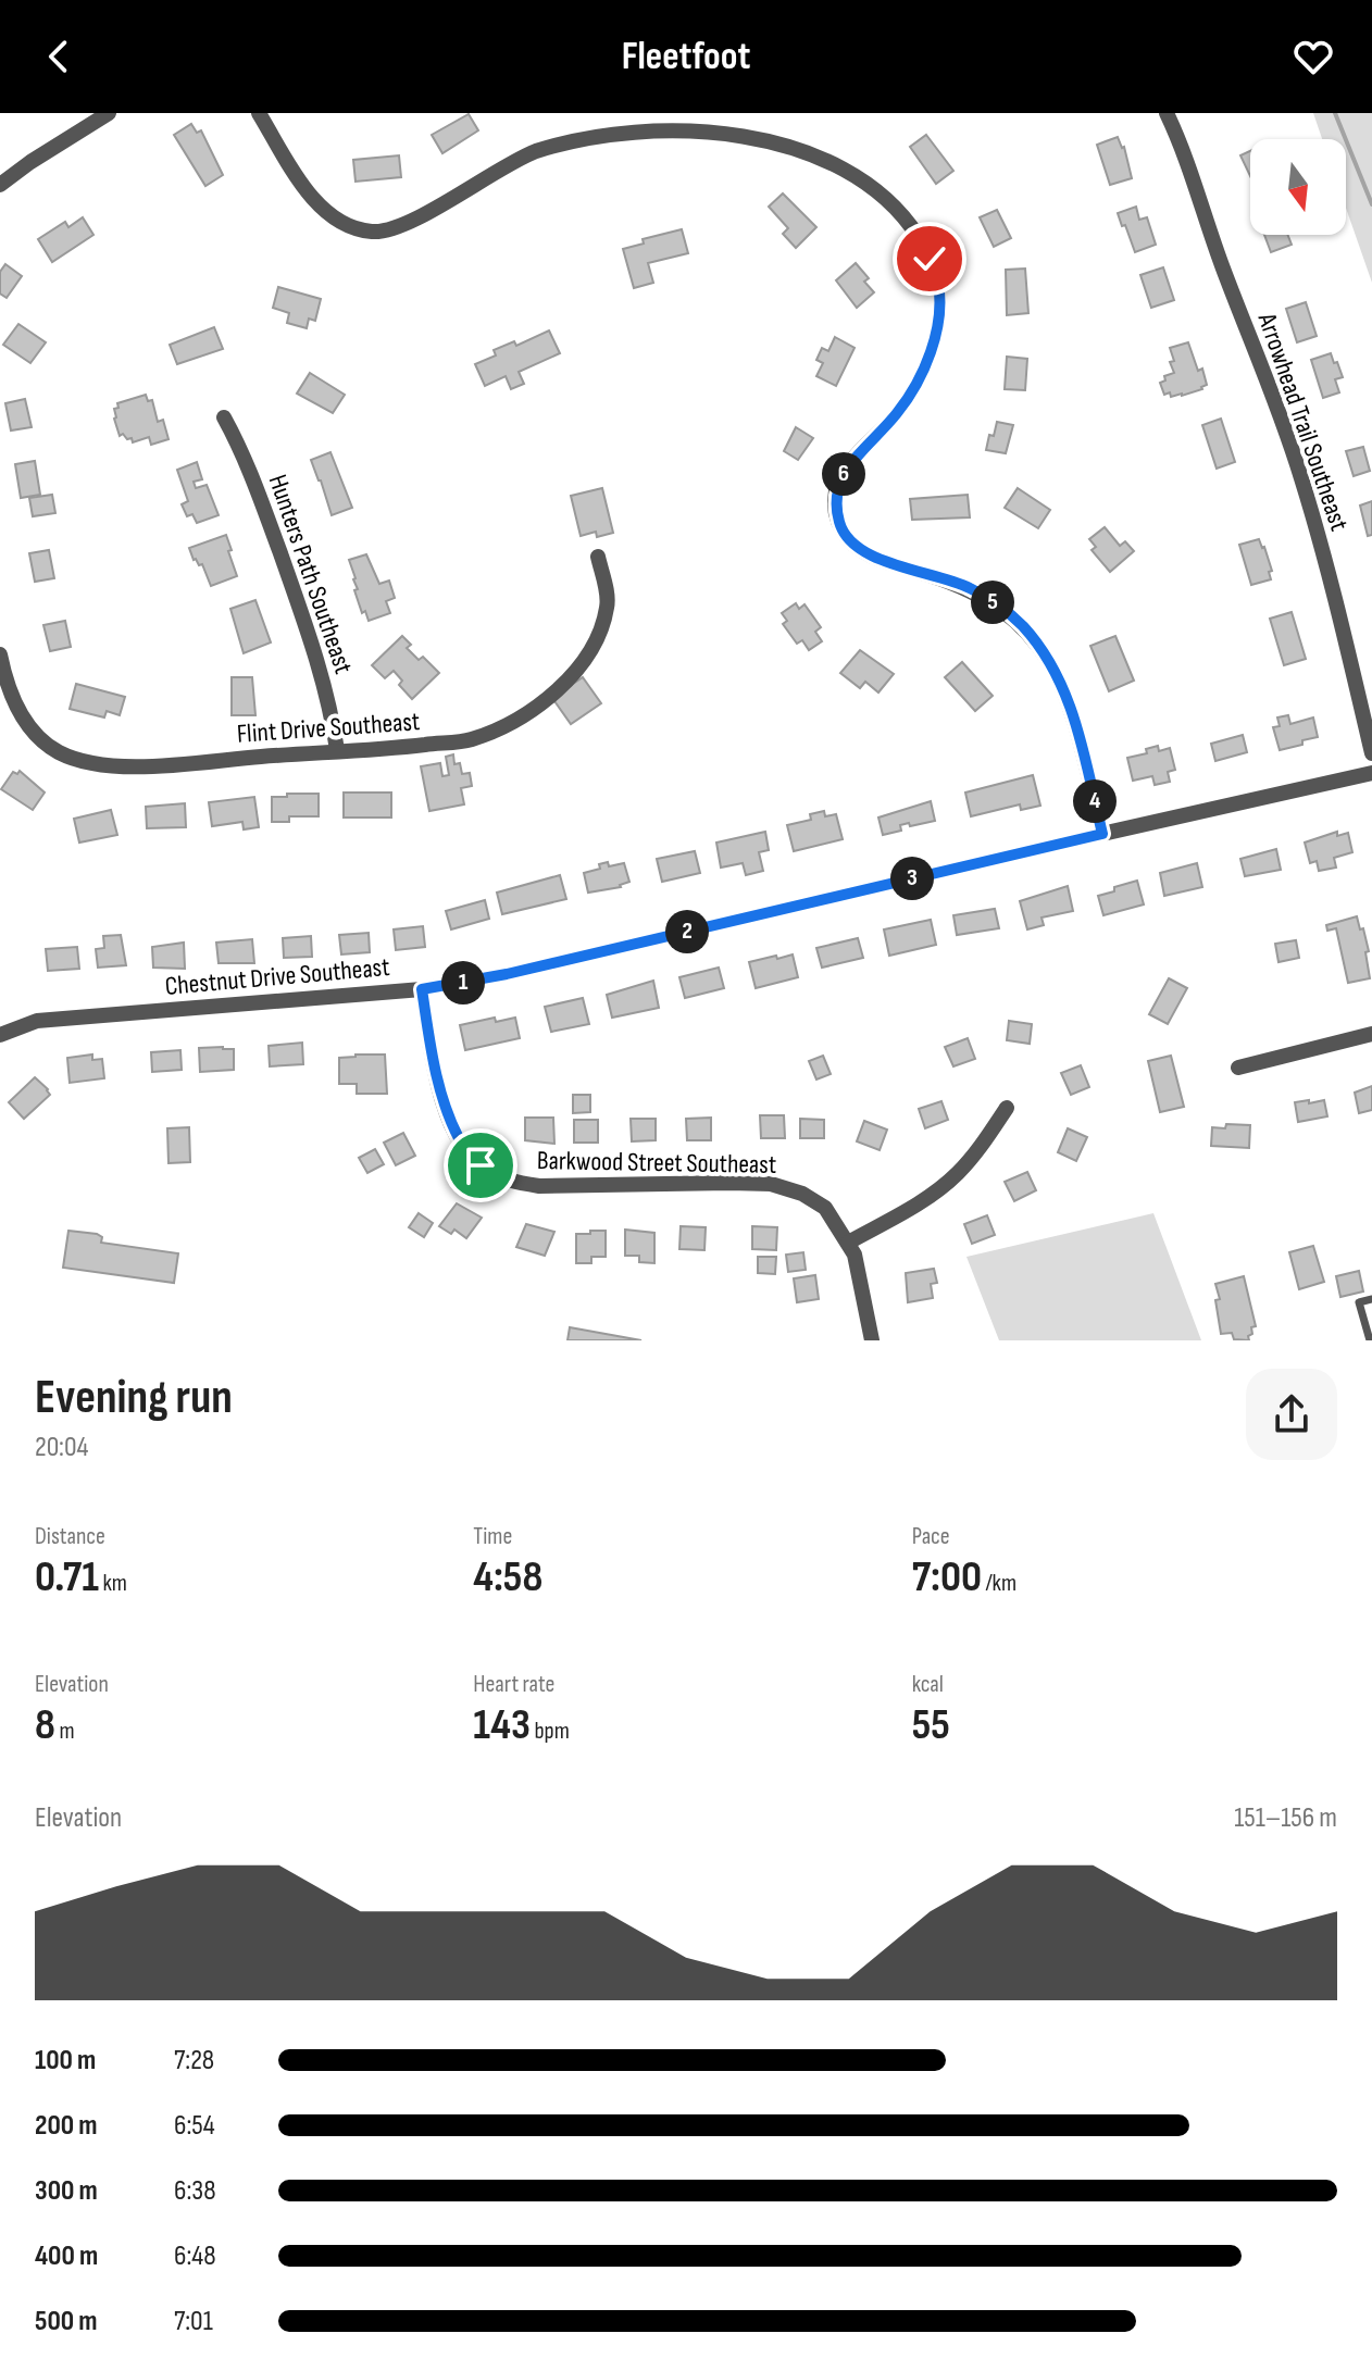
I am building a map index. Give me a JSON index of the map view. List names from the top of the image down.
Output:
{
  "streets": {
    "street": [
      "Arrowhead Trail Southeast",
      "Hunters Path Southeast",
      "Flint Drive Southeast",
      "Chestnut Drive Southeast",
      "Barkwood Street Southeast"
    ]
  },
  "crossings": [
    ["Hunters Path Southeast", "Flint Drive Southeast"],
    ["Chestnut Drive Southeast", "Barkwood Street Southeast"]
  ],
  "north": "bottom",
  "page": {
    "header": "Fleetfoot",
    "pins": [
      "6",
      "5",
      "4",
      "3",
      "2",
      "1"
    ],
    "heading": ["Evening run", "20:04"],
    "stats": [
      ["Distance", "0.71 km"],
      ["Time", "4:58"],
      ["Pace", "7:00 /km"],
      ["Elevation", "8 m"],
      ["Heart rate", "143 bpm"],
      ["kcal", "55"]
    ],
    "chart": ["Elevation", "151–156 m"],
    "list": [
      {
        "name": "100 m",
        "note": "7:28"
      },
      {
        "name": "200 m",
        "note": "6:54"
      },
      {
        "name": "300 m",
        "note": "6:38"
      },
      {
        "name": "400 m",
        "note": "6:48"
      },
      {
        "name": "500 m",
        "note": "7:01"
      }
    ]
  }
}
